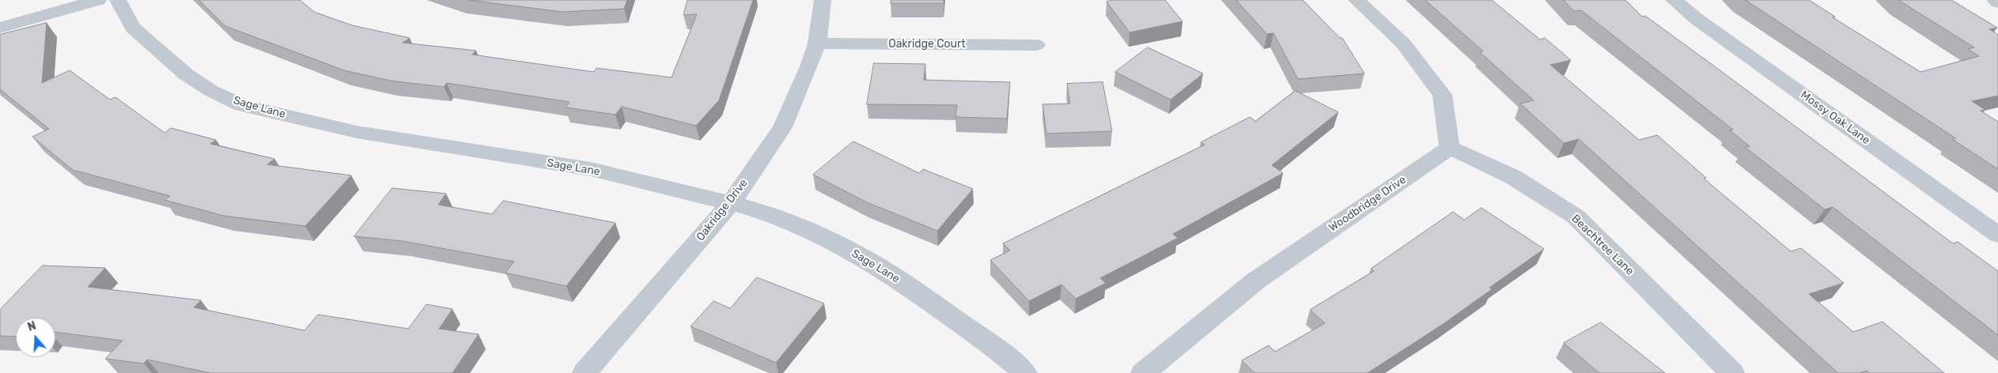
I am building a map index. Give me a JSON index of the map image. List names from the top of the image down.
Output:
{
  "streets": {
    "street": [
      "Oakridge Court",
      "Sage Lane",
      "Mossy Oak Lane",
      "Woodbridge Drive",
      "Oakridge Drive",
      "Beachtree Lane"
    ]
  },
  "crossings": [
    ["Oakridge Court", "Oakridge Drive"],
    ["Sage Lane", "Oakridge Drive"],
    ["Woodbridge Drive", "Beachtree Lane"]
  ],
  "north": "top"
}
